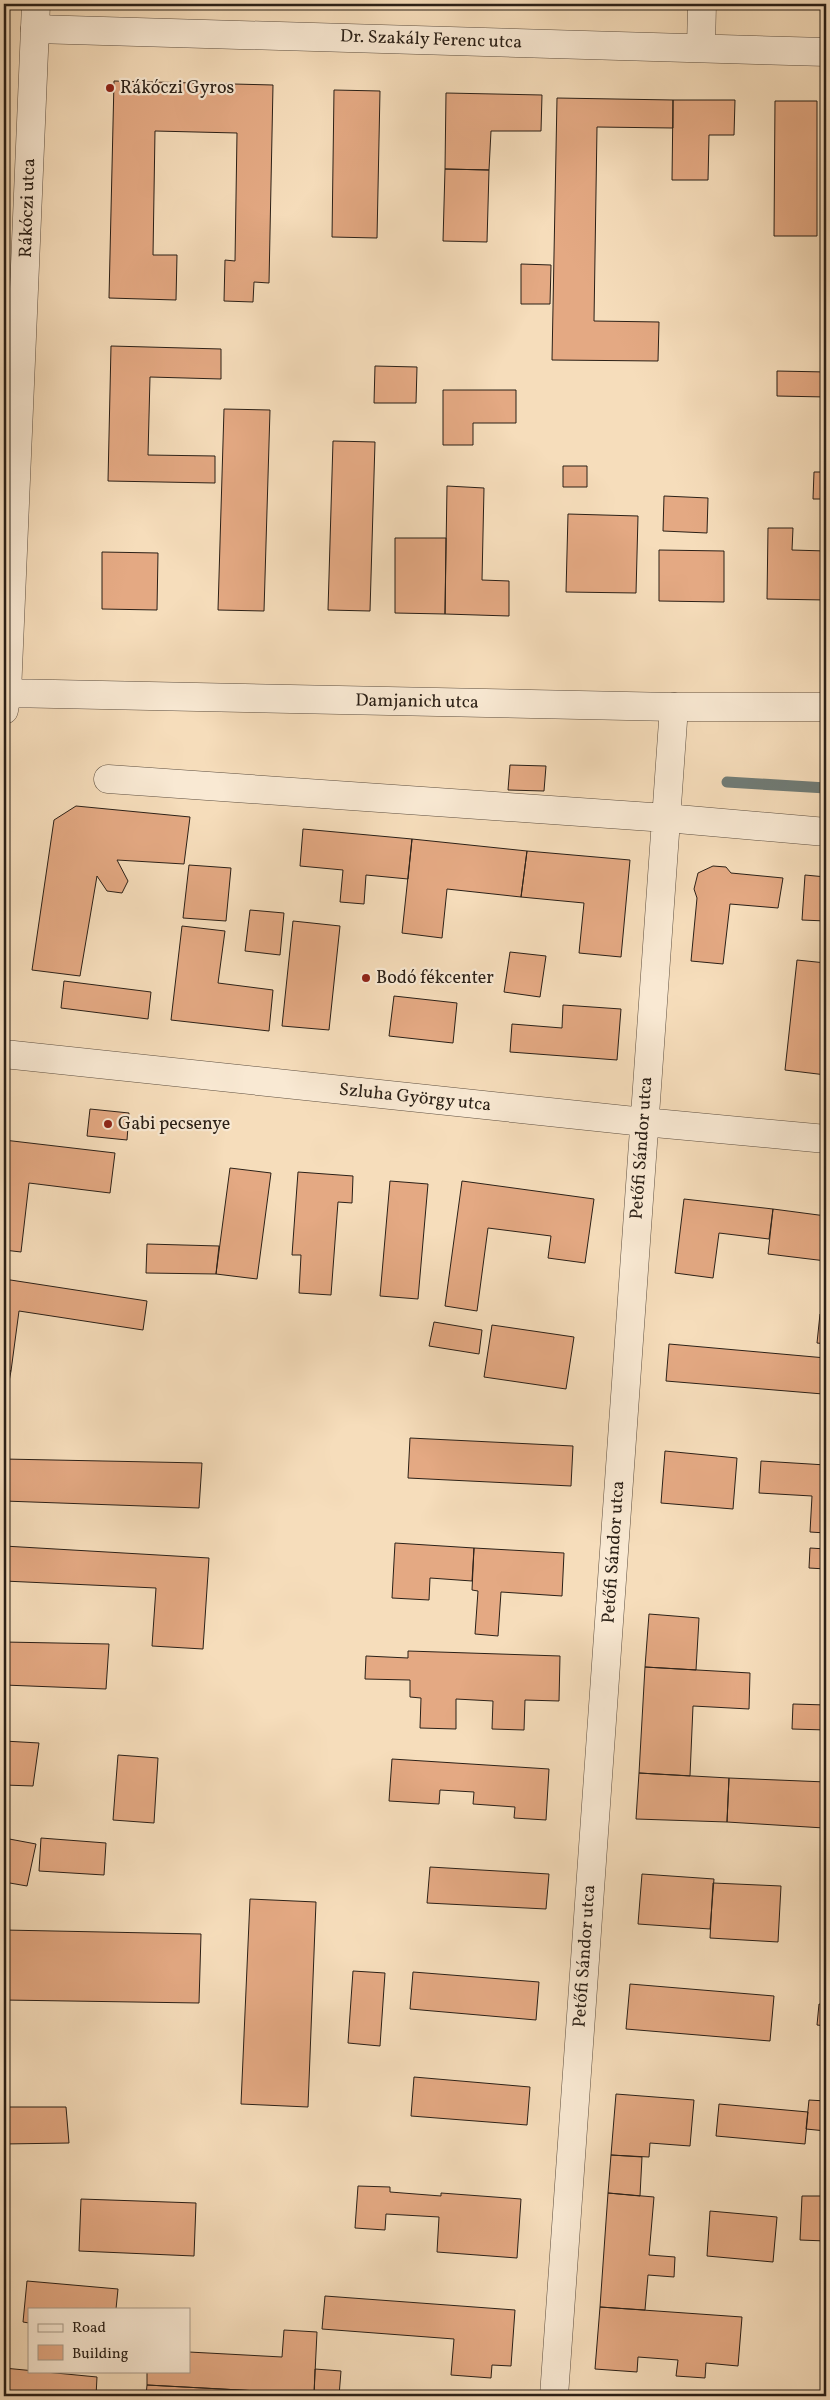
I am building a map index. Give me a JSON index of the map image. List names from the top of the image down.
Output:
{
  "streets": {
    "street": [
      "Dr. Szakály Ferenc utca",
      "Rákóczi utca",
      "Damjanich utca",
      "Szluha György utca",
      "Petőfi Sándor utca"
    ]
  },
  "crossings": [
    ["Dr. Szakály Ferenc utca", "Rákóczi utca"],
    ["Rákóczi utca", "Damjanich utca"],
    ["Damjanich utca", "Petőfi Sándor utca"],
    ["Szluha György utca", "Petőfi Sándor utca"]
  ],
  "places": ["Rákóczi Gyros", "Bodó fékcenter", "Gabi pecsenye"],
  "legend": ["Road", "Building"]
}
